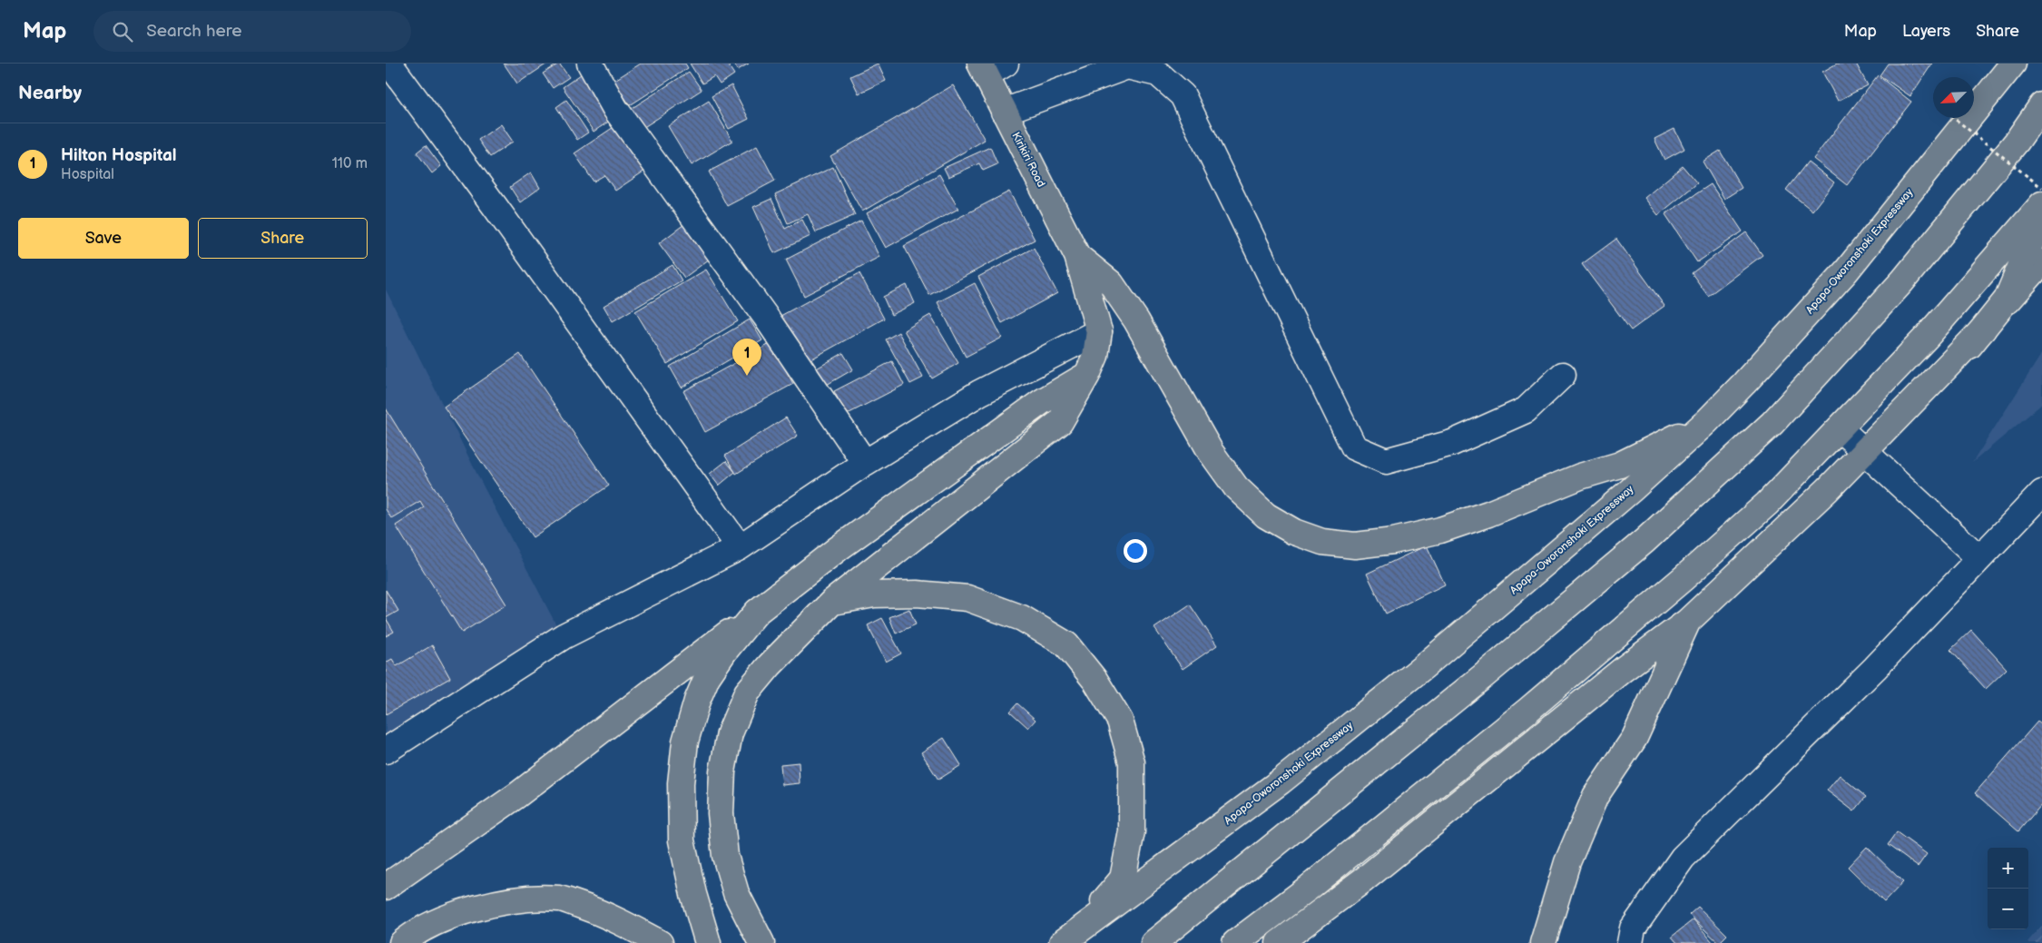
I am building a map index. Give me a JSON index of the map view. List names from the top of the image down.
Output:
{
  "streets": {
    "main road": ["Kirikiri Road", "Apapa-Oworonshoki Expressway"]
  },
  "north": "bottom left",
  "page": {
    "header": "Map",
    "search": "Search here",
    "nav": ["Map", "Layers", "Share"],
    "heading": "Nearby",
    "list": [
      {
        "mark": "1",
        "name": "Hilton Hospital",
        "note": "Hospital",
        "value": "110 m"
      }
    ],
    "buttons": ["Save", "Share"],
    "pins": "1",
    "map_buttons": ["+", "−"]
  }
}
